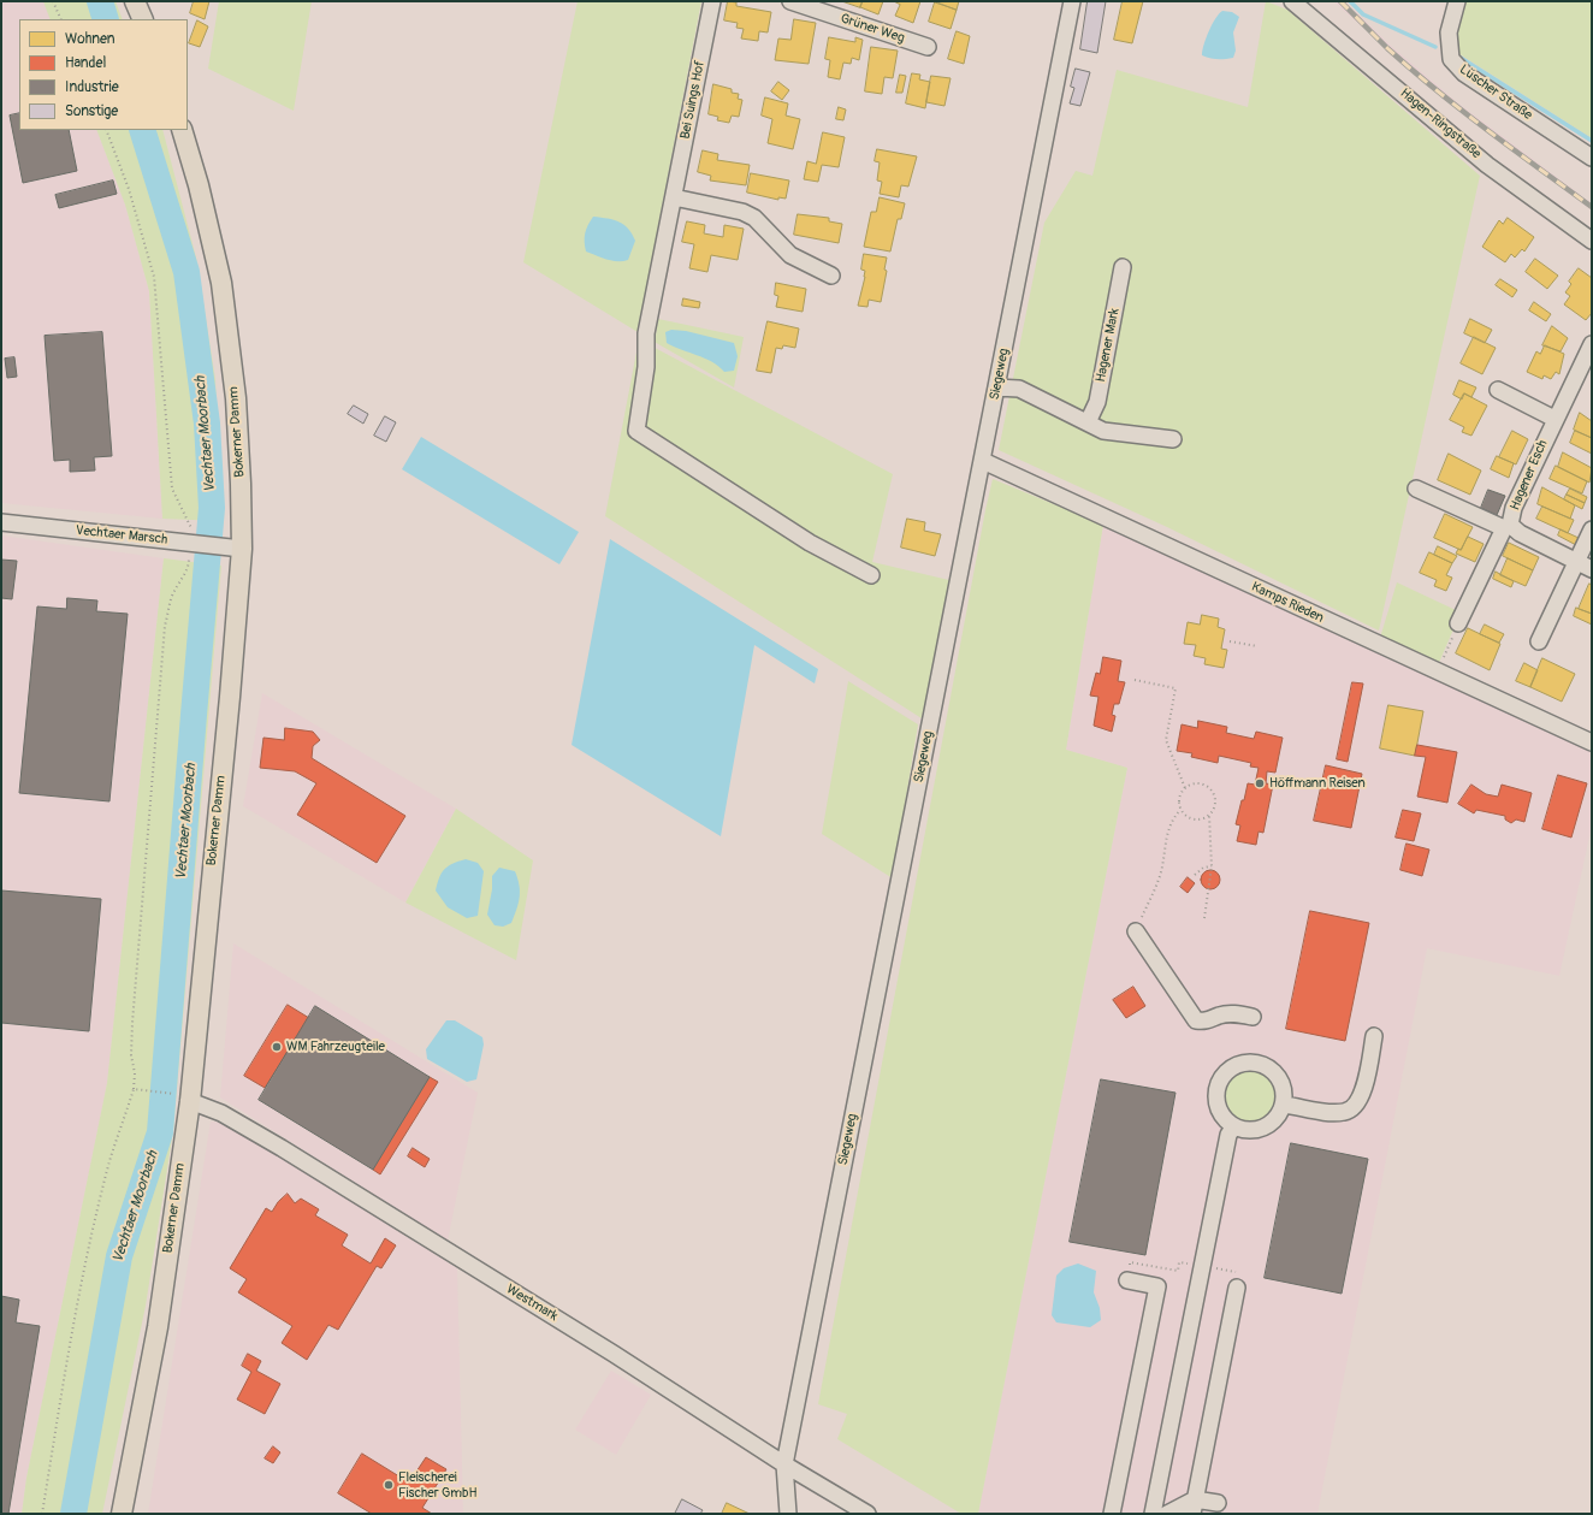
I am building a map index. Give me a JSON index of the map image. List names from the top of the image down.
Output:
{
  "streets": {
    "main road": ["Bokerner Damm"],
    "street": [
      "Grüner Weg",
      "Lüscher Straße",
      "Bei Suings Hof",
      "Hagen-Ringstraße",
      "Hagener Mark",
      "Siegeweg",
      "Hagener Esch",
      "Vechtaer Marsch",
      "Kamps Rieden",
      "Westmark"
    ]
  },
  "crossings": [
    ["Siegeweg", "Kamps Rieden"],
    ["Siegeweg", "Westmark"],
    ["Bokerner Damm", "Vechtaer Marsch"],
    ["Bokerner Damm", "Westmark"]
  ],
  "water": ["Vechtaer Moorbach"],
  "places": ["Höffmann Reisen", "WM Fahrzeugteile", "Fleischerei Fischer GmbH"],
  "legend": [
    "Wohnen",
    "Handel",
    "Industrie",
    "Sonstige"
  ]
}
